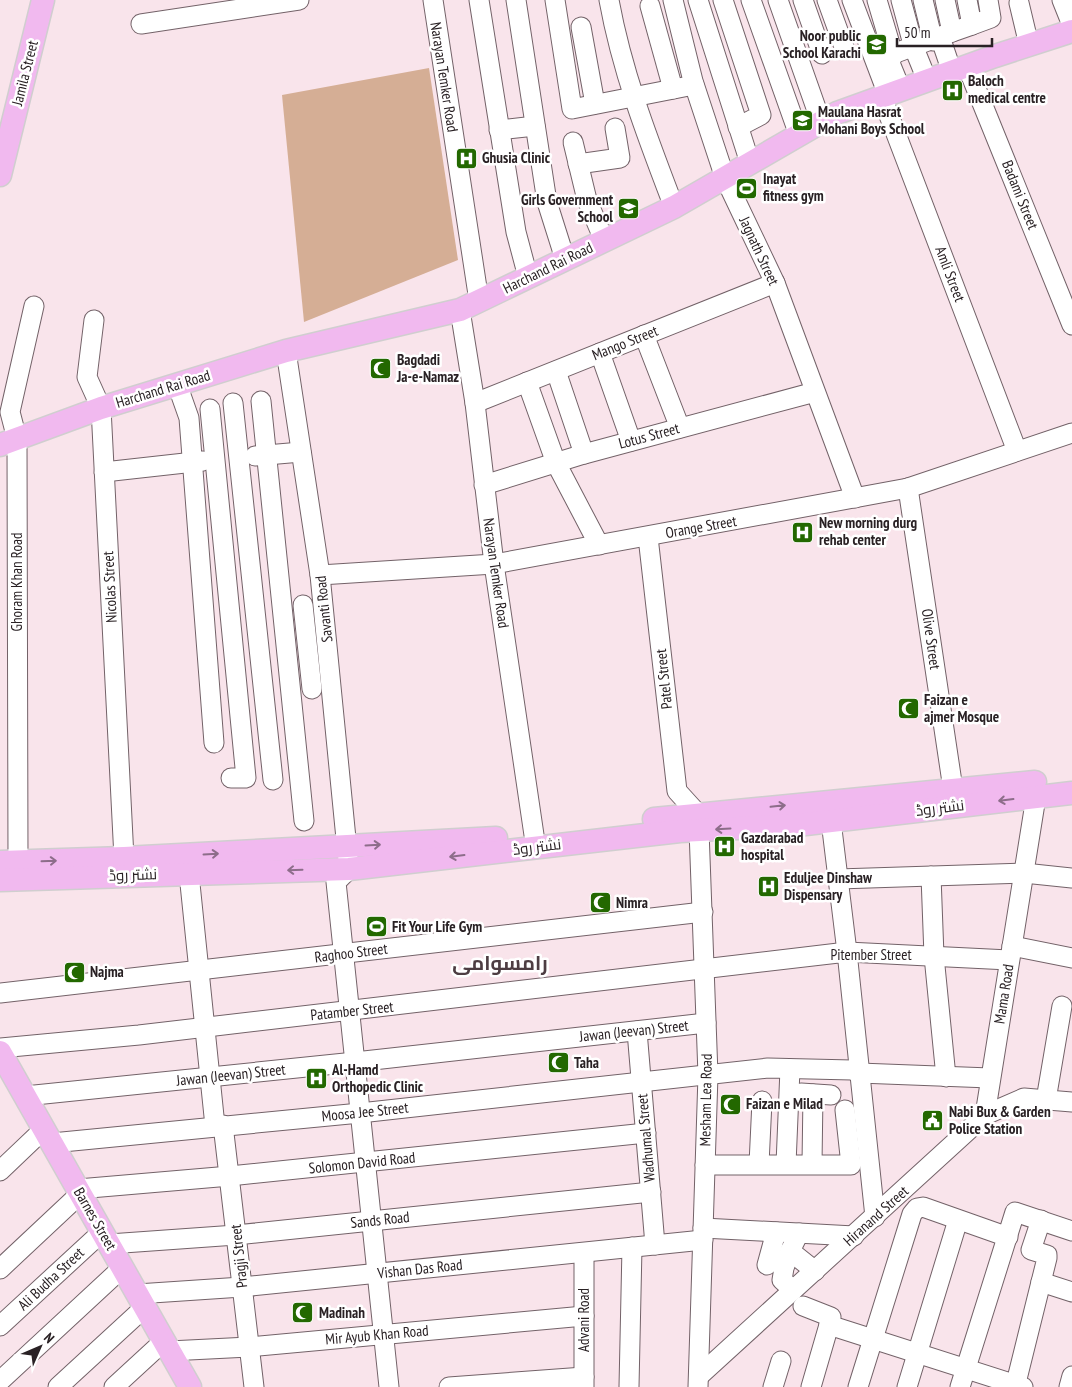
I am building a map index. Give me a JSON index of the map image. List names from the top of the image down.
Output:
{
  "streets": {
    "main road": [
      "Jamila Street",
      "Harchand Rai Road",
      "نشتر روڈ",
      "Barnes Street"
    ],
    "street": [
      "Narayan Temker Road",
      "Badami Street",
      "Jagnath Street",
      "Amli Street",
      "Mango Street",
      "Lotus Street",
      "Orange Street",
      "Ghoram Khan Road",
      "Nicolas Street",
      "Savanti Road",
      "Olive Street",
      "Patel Street",
      "Raghoo Street",
      "Pitember Street",
      "Mama Road",
      "Patamber Street",
      "Jawan (Jeevan) Street",
      "Mesham Lea Road",
      "Moosa Jee Street",
      "Wadhumal Street",
      "Solomon David Road",
      "Hiranand Street",
      "Sands Road",
      "Pragji Street",
      "Vishan Das Road",
      "Ali Budha Street",
      "Advani Road",
      "Mir Ayub Khan Road"
    ]
  },
  "crossings": [
    ["Narayan Temker Road", "Harchand Rai Road"],
    ["Narayan Temker Road", "Mango Street"],
    ["Narayan Temker Road", "Lotus Street"],
    ["Narayan Temker Road", "Orange Street"],
    ["Narayan Temker Road", "نشتر روڈ"],
    ["Badami Street", "Harchand Rai Road"],
    ["Jagnath Street", "Harchand Rai Road"],
    ["Jagnath Street", "Mango Street"],
    ["Jagnath Street", "Lotus Street"],
    ["Jagnath Street", "Orange Street"],
    ["Harchand Rai Road", "Amli Street"],
    ["Harchand Rai Road", "Ghoram Khan Road"],
    ["Harchand Rai Road", "Nicolas Street"],
    ["Harchand Rai Road", "Savanti Road"],
    ["Amli Street", "Orange Street"],
    ["Orange Street", "Savanti Road"],
    ["Orange Street", "Olive Street"],
    ["Orange Street", "Patel Street"],
    ["Ghoram Khan Road", "نشتر روڈ"],
    ["Nicolas Street", "نشتر روڈ"],
    ["Savanti Road", "نشتر روڈ"],
    ["Olive Street", "نشتر روڈ"],
    ["Patel Street", "نشتر روڈ"],
    ["Patel Street", "Mesham Lea Road"],
    ["نشتر روڈ", "Mama Road"],
    ["نشتر روڈ", "Mesham Lea Road"],
    ["نشتر روڈ", "Pragji Street"],
    ["Raghoo Street", "Mesham Lea Road"],
    ["Raghoo Street", "Pragji Street"],
    ["Pitember Street", "Mama Road"],
    ["Pitember Street", "Patamber Street"],
    ["Pitember Street", "Mesham Lea Road"],
    ["Mama Road", "Moosa Jee Street"],
    ["Mama Road", "Hiranand Street"],
    ["Patamber Street", "Mesham Lea Road"],
    ["Patamber Street", "Pragji Street"],
    ["Jawan (Jeevan) Street", "Mesham Lea Road"],
    ["Jawan (Jeevan) Street", "Wadhumal Street"],
    ["Jawan (Jeevan) Street", "Barnes Street"],
    ["Jawan (Jeevan) Street", "Pragji Street"],
    ["Mesham Lea Road", "Moosa Jee Street"],
    ["Mesham Lea Road", "Hiranand Street"],
    ["Mesham Lea Road", "Vishan Das Road"],
    ["Moosa Jee Street", "Wadhumal Street"],
    ["Moosa Jee Street", "Barnes Street"],
    ["Moosa Jee Street", "Pragji Street"],
    ["Wadhumal Street", "Solomon David Road"],
    ["Wadhumal Street", "Sands Road"],
    ["Wadhumal Street", "Vishan Das Road"],
    ["Solomon David Road", "Barnes Street"],
    ["Solomon David Road", "Pragji Street"],
    ["Hiranand Street", "Vishan Das Road"],
    ["Barnes Street", "Sands Road"],
    ["Barnes Street", "Vishan Das Road"],
    ["Barnes Street", "Ali Budha Street"],
    ["Barnes Street", "Mir Ayub Khan Road"],
    ["Sands Road", "Pragji Street"],
    ["Sands Road", "Ali Budha Street"],
    ["Pragji Street", "Vishan Das Road"],
    ["Pragji Street", "Mir Ayub Khan Road"],
    ["Vishan Das Road", "Advani Road"],
    ["Advani Road", "Mir Ayub Khan Road"]
  ],
  "districts": ["رامسوامی"],
  "places": {
    "school or university": ["Noor public School Karachi", "Maulana Hasrat Mohani Boys School", "Girls Government School"],
    "hospital": [
      "Baloch medical centre",
      "Ghusia Clinic",
      "New morning durg rehab center",
      "Gazdarabad hospital",
      "Eduljee Dinshaw Dispensary",
      "Al-Hamd Orthopedic Clinic"
    ],
    "sports": ["Inayat fitness gym", "Fit Your Life Gym"],
    "mosque": [
      "Bagdadi Ja-e-Namaz",
      "Faizan e ajmer Mosque",
      "Nimra",
      "Najma",
      "Taha",
      "Faizan e Milad",
      "Madinah"
    ],
    "public building": ["Nabi Bux & Garden Police Station"]
  },
  "scale_bar": "50 m",
  "north": "top right"
}
